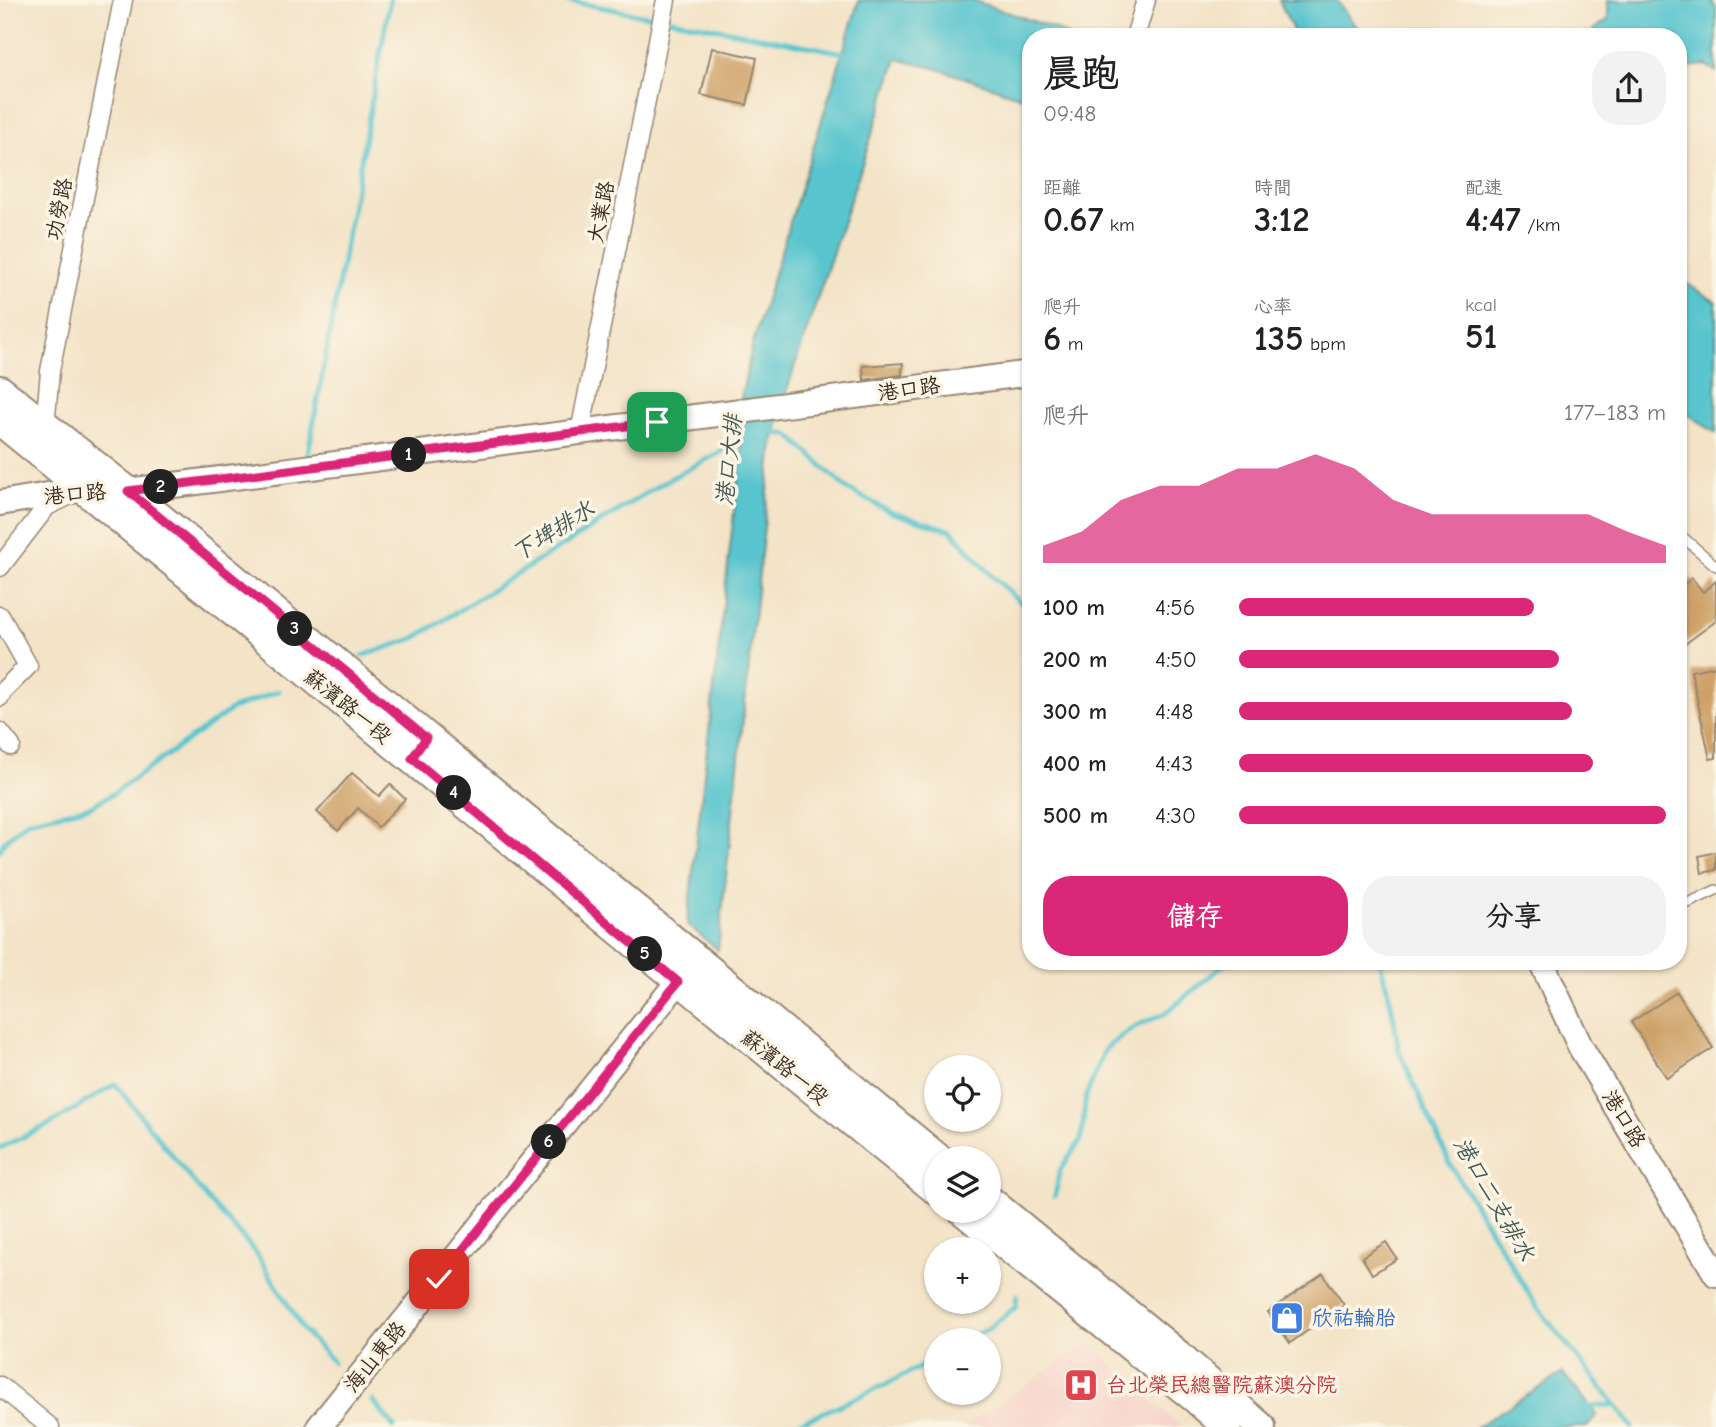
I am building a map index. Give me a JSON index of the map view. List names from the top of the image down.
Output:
{
  "streets": {
    "main road": ["蘇濱路一段"],
    "street": [
      "功勞路",
      "大業路",
      "港口路",
      "海山東路"
    ]
  },
  "crossings": [
    ["功勞路", "蘇濱路一段"],
    ["大業路", "港口路"],
    ["港口路", "蘇濱路一段"],
    ["蘇濱路一段", "海山東路"]
  ],
  "water": ["港口大排", "下埤排水", "港口二支排水"],
  "places": {
    "shop": ["欣祐輪胎"],
    "hospital": ["台北榮民總醫院蘇澳分院"]
  },
  "page": {
    "heading": ["晨跑", "09:48"],
    "stats": [
      ["距離", "0.67 km"],
      ["時間", "3:12"],
      ["配速", "4:47 /km"],
      ["爬升", "6 m"],
      ["心率", "135 bpm"],
      ["kcal", "51"]
    ],
    "chart": ["爬升", "177–183 m"],
    "pins": [
      "1",
      "2",
      "3",
      "4",
      "5",
      "6"
    ],
    "list": [
      {
        "name": "100 m",
        "note": "4:56"
      },
      {
        "name": "200 m",
        "note": "4:50"
      },
      {
        "name": "300 m",
        "note": "4:48"
      },
      {
        "name": "400 m",
        "note": "4:43"
      },
      {
        "name": "500 m",
        "note": "4:30"
      }
    ],
    "buttons": ["儲存", "分享"],
    "map_buttons": ["+", "−"]
  }
}
